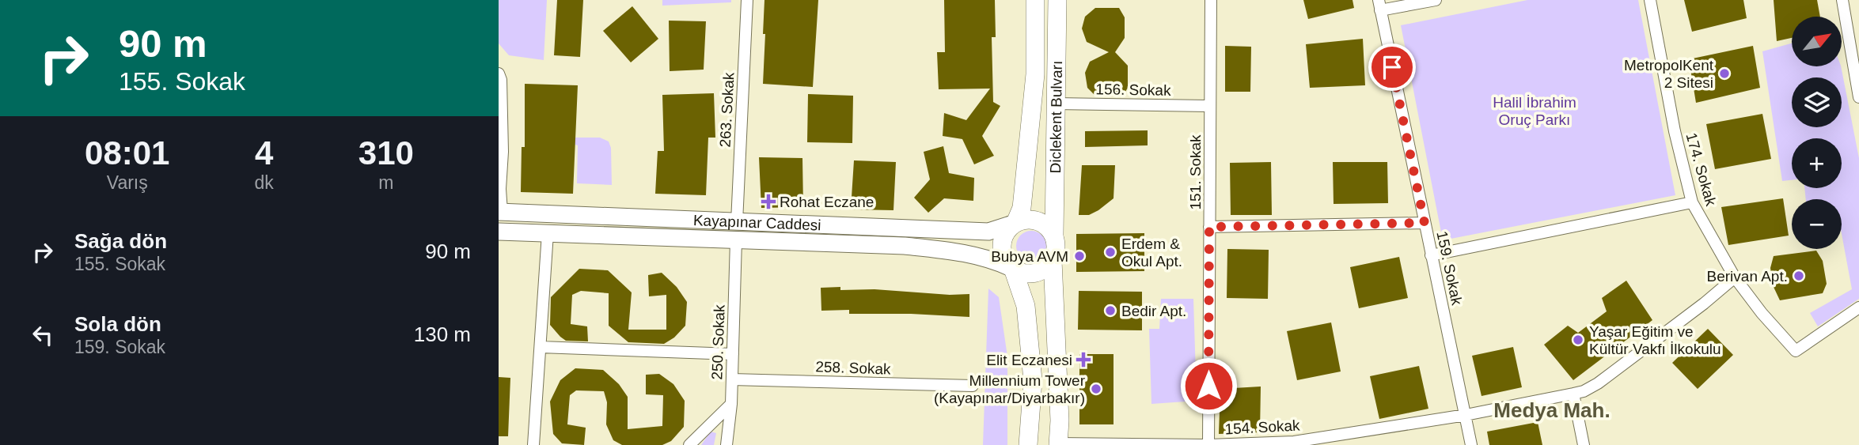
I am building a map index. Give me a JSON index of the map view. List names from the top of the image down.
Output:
{
  "streets": {
    "main road": ["Diclekent Bulvarı", "Kayapınar Caddesi"],
    "street": [
      "156. Sokak",
      "263. Sokak",
      "174. Sokak",
      "151. Sokak",
      "159. Sokak",
      "250. Sokak",
      "258. Sokak",
      "154. Sokak"
    ]
  },
  "crossings": [
    ["156. Sokak", "Diclekent Bulvarı"],
    ["156. Sokak", "151. Sokak"],
    ["263. Sokak", "Kayapınar Caddesi"],
    ["Diclekent Bulvarı", "Kayapınar Caddesi"],
    ["174. Sokak", "154. Sokak"],
    ["151. Sokak", "154. Sokak"],
    ["Kayapınar Caddesi", "250. Sokak"],
    ["159. Sokak", "154. Sokak"],
    ["250. Sokak", "258. Sokak"]
  ],
  "districts": ["Medya Mah."],
  "parks": ["Halil İbrahim Oruç Parkı"],
  "places": {
    "other": [
      "MetropolKent 2 Sitesi",
      "Erdem & Okul Apt.",
      "Bubya AVM",
      "Berivan Apt.",
      "Bedir Apt.",
      "Yaşar Eğitim ve Kültür Vakfı İlkokulu",
      "Millennium Tower (Kayapınar/Diyarbakır)"
    ],
    "health": ["Rohat Eczane", "Elit Eczanesi"]
  },
  "north": "top right",
  "page": {
    "turn": ["90 m", "155. Sokak"],
    "map_buttons": ["+", "−"],
    "eta": [
      "08:01",
      "Varış",
      "4",
      "dk",
      "310",
      "m"
    ],
    "list": [
      {
        "name": "Sağa dön",
        "note": "155. Sokak",
        "value": "90 m"
      },
      {
        "name": "Sola dön",
        "note": "159. Sokak",
        "value": "130 m"
      }
    ]
  }
}
